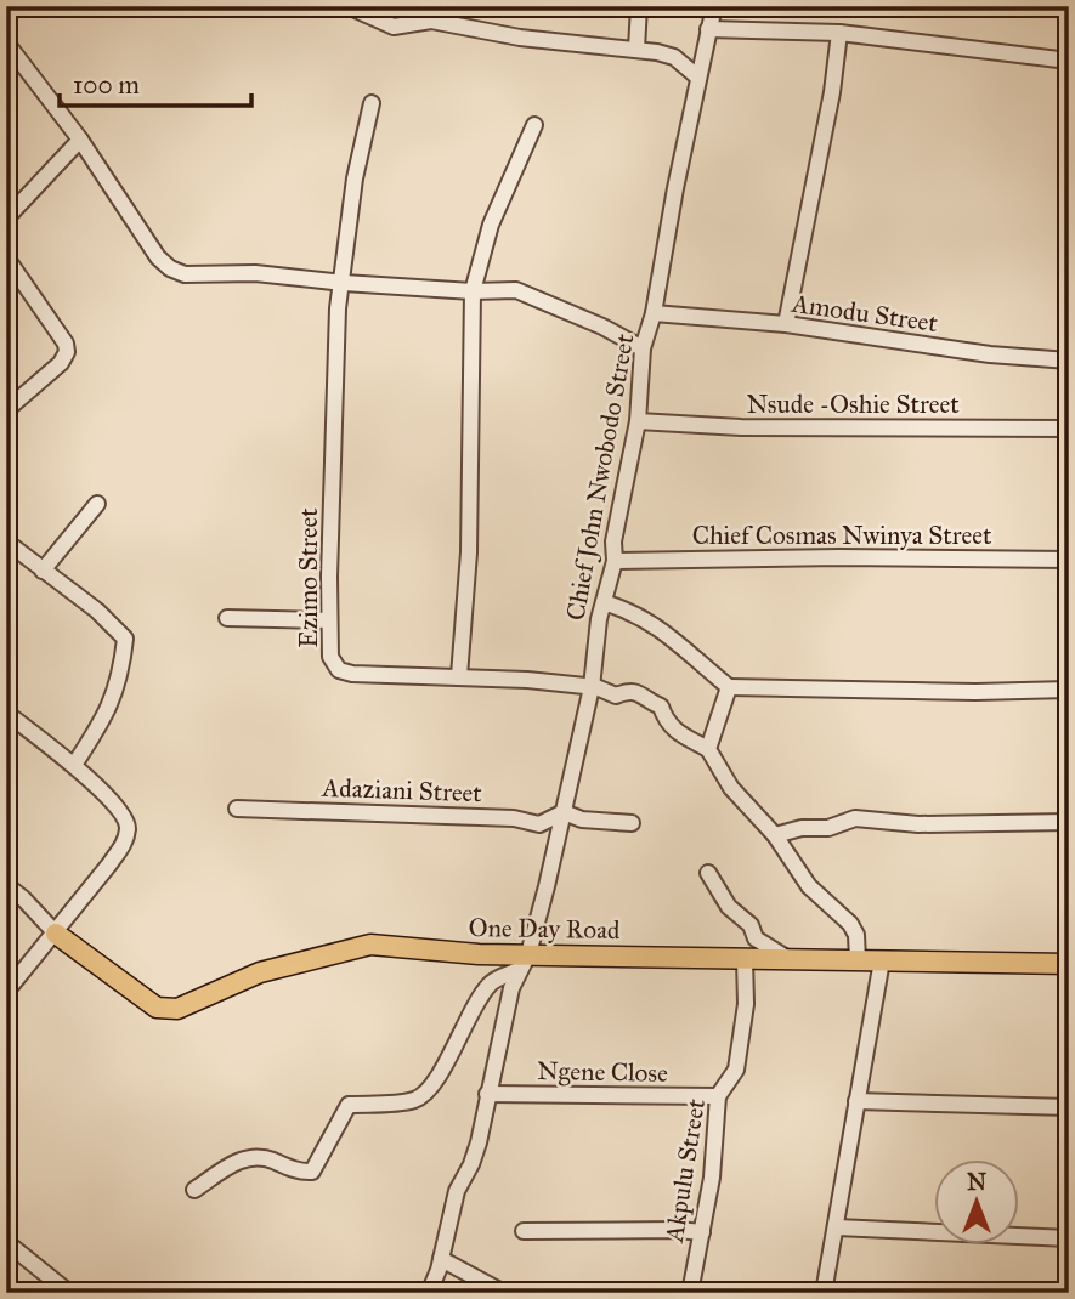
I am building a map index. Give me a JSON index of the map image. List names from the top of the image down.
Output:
{
  "streets": {
    "main road": ["One Day Road"],
    "street": [
      "Amodu Street",
      "Nsude -Oshie Street",
      "Chief John Nwobodo Street",
      "Chief Cosmas Nwinya Street",
      "Ezimo Street",
      "Adaziani Street",
      "Ngene Close",
      "Akpulu Street"
    ]
  },
  "crossings": [
    ["Amodu Street", "Chief John Nwobodo Street"],
    ["Nsude -Oshie Street", "Chief John Nwobodo Street"],
    ["Chief John Nwobodo Street", "Chief Cosmas Nwinya Street"],
    ["Chief John Nwobodo Street", "Ezimo Street"],
    ["Chief John Nwobodo Street", "Adaziani Street"],
    ["Chief John Nwobodo Street", "One Day Road"],
    ["Chief John Nwobodo Street", "Ngene Close"],
    ["One Day Road", "Akpulu Street"],
    ["Ngene Close", "Akpulu Street"]
  ],
  "scale_bar": "100 m",
  "north": "top"
}
